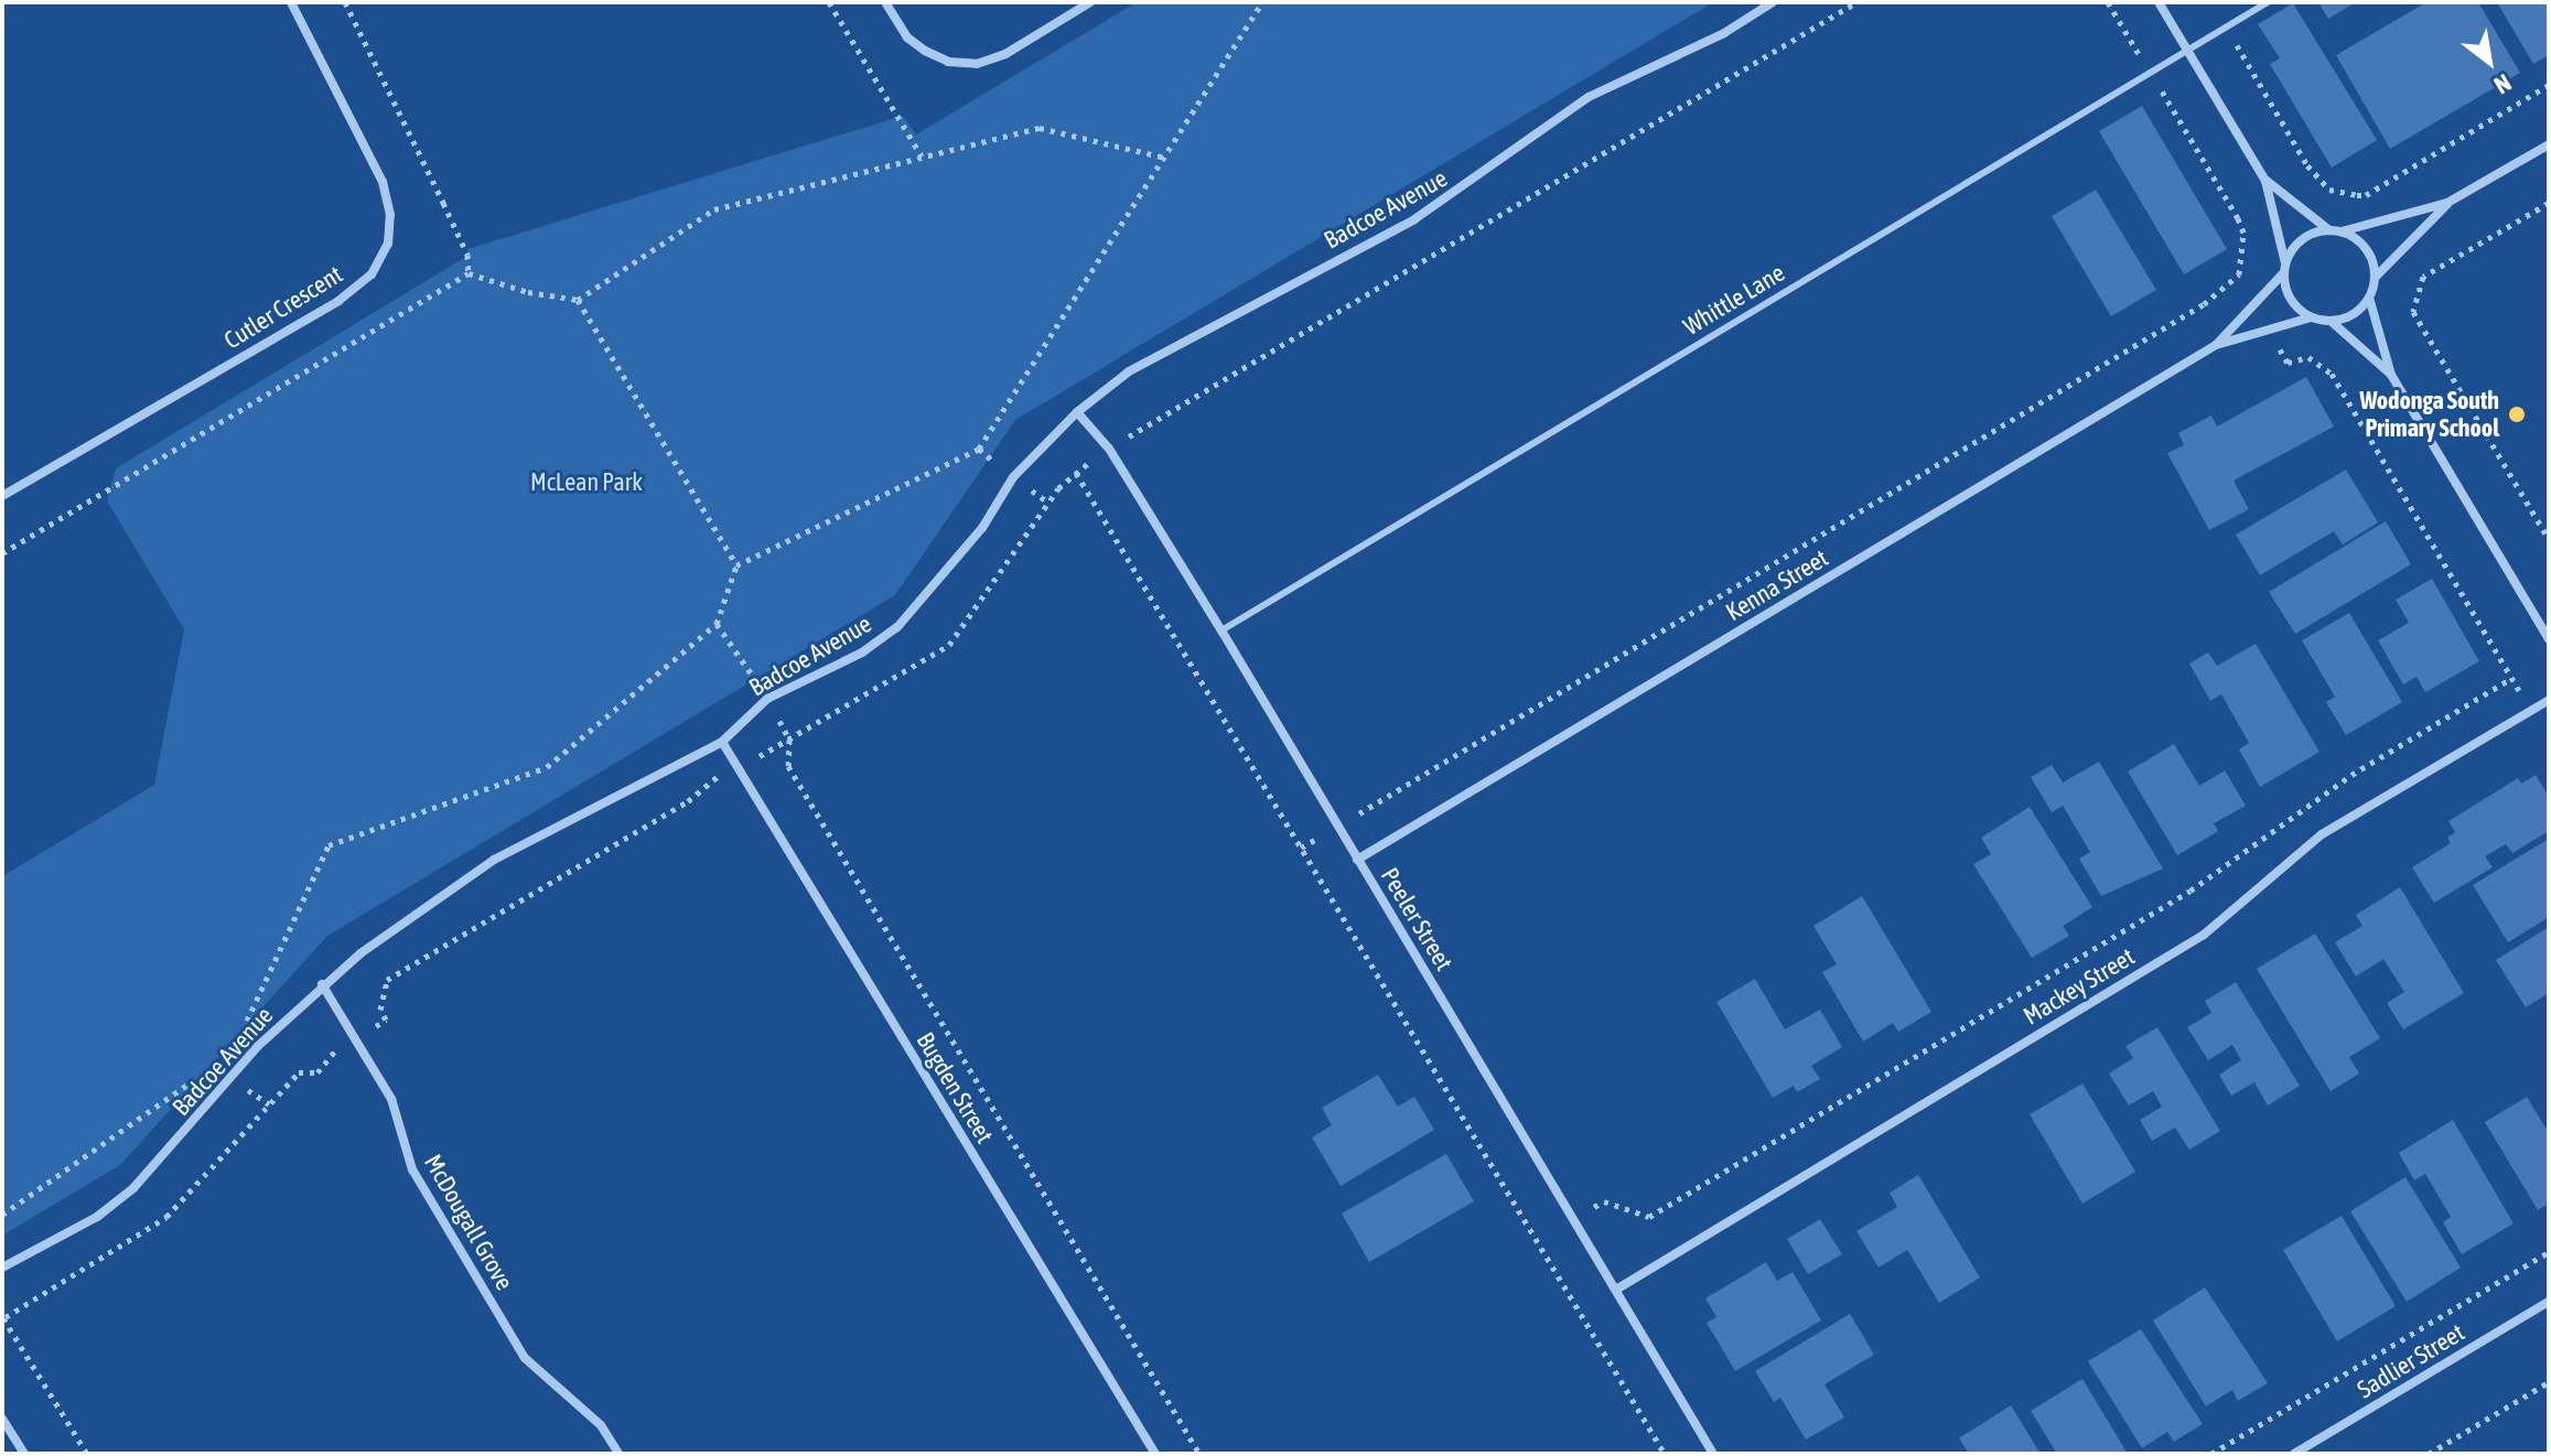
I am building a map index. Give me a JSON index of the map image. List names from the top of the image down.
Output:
{
  "streets": {
    "street": [
      "Badcoe Avenue",
      "Cutler Crescent",
      "Kenna Street",
      "Peeler Street",
      "Mackey Street",
      "Bugden Street",
      "McDougall Grove",
      "Sadlier Street"
    ],
    "lane": ["Whittle Lane"]
  },
  "crossings": [
    ["Badcoe Avenue", "Peeler Street"],
    ["Badcoe Avenue", "Bugden Street"],
    ["Badcoe Avenue", "McDougall Grove"],
    ["Whittle Lane", "Peeler Street"],
    ["Kenna Street", "Peeler Street"],
    ["Peeler Street", "Mackey Street"]
  ],
  "parks": ["McLean Park"],
  "places": ["Wodonga South Primary School"],
  "north": "bottom right"
}
